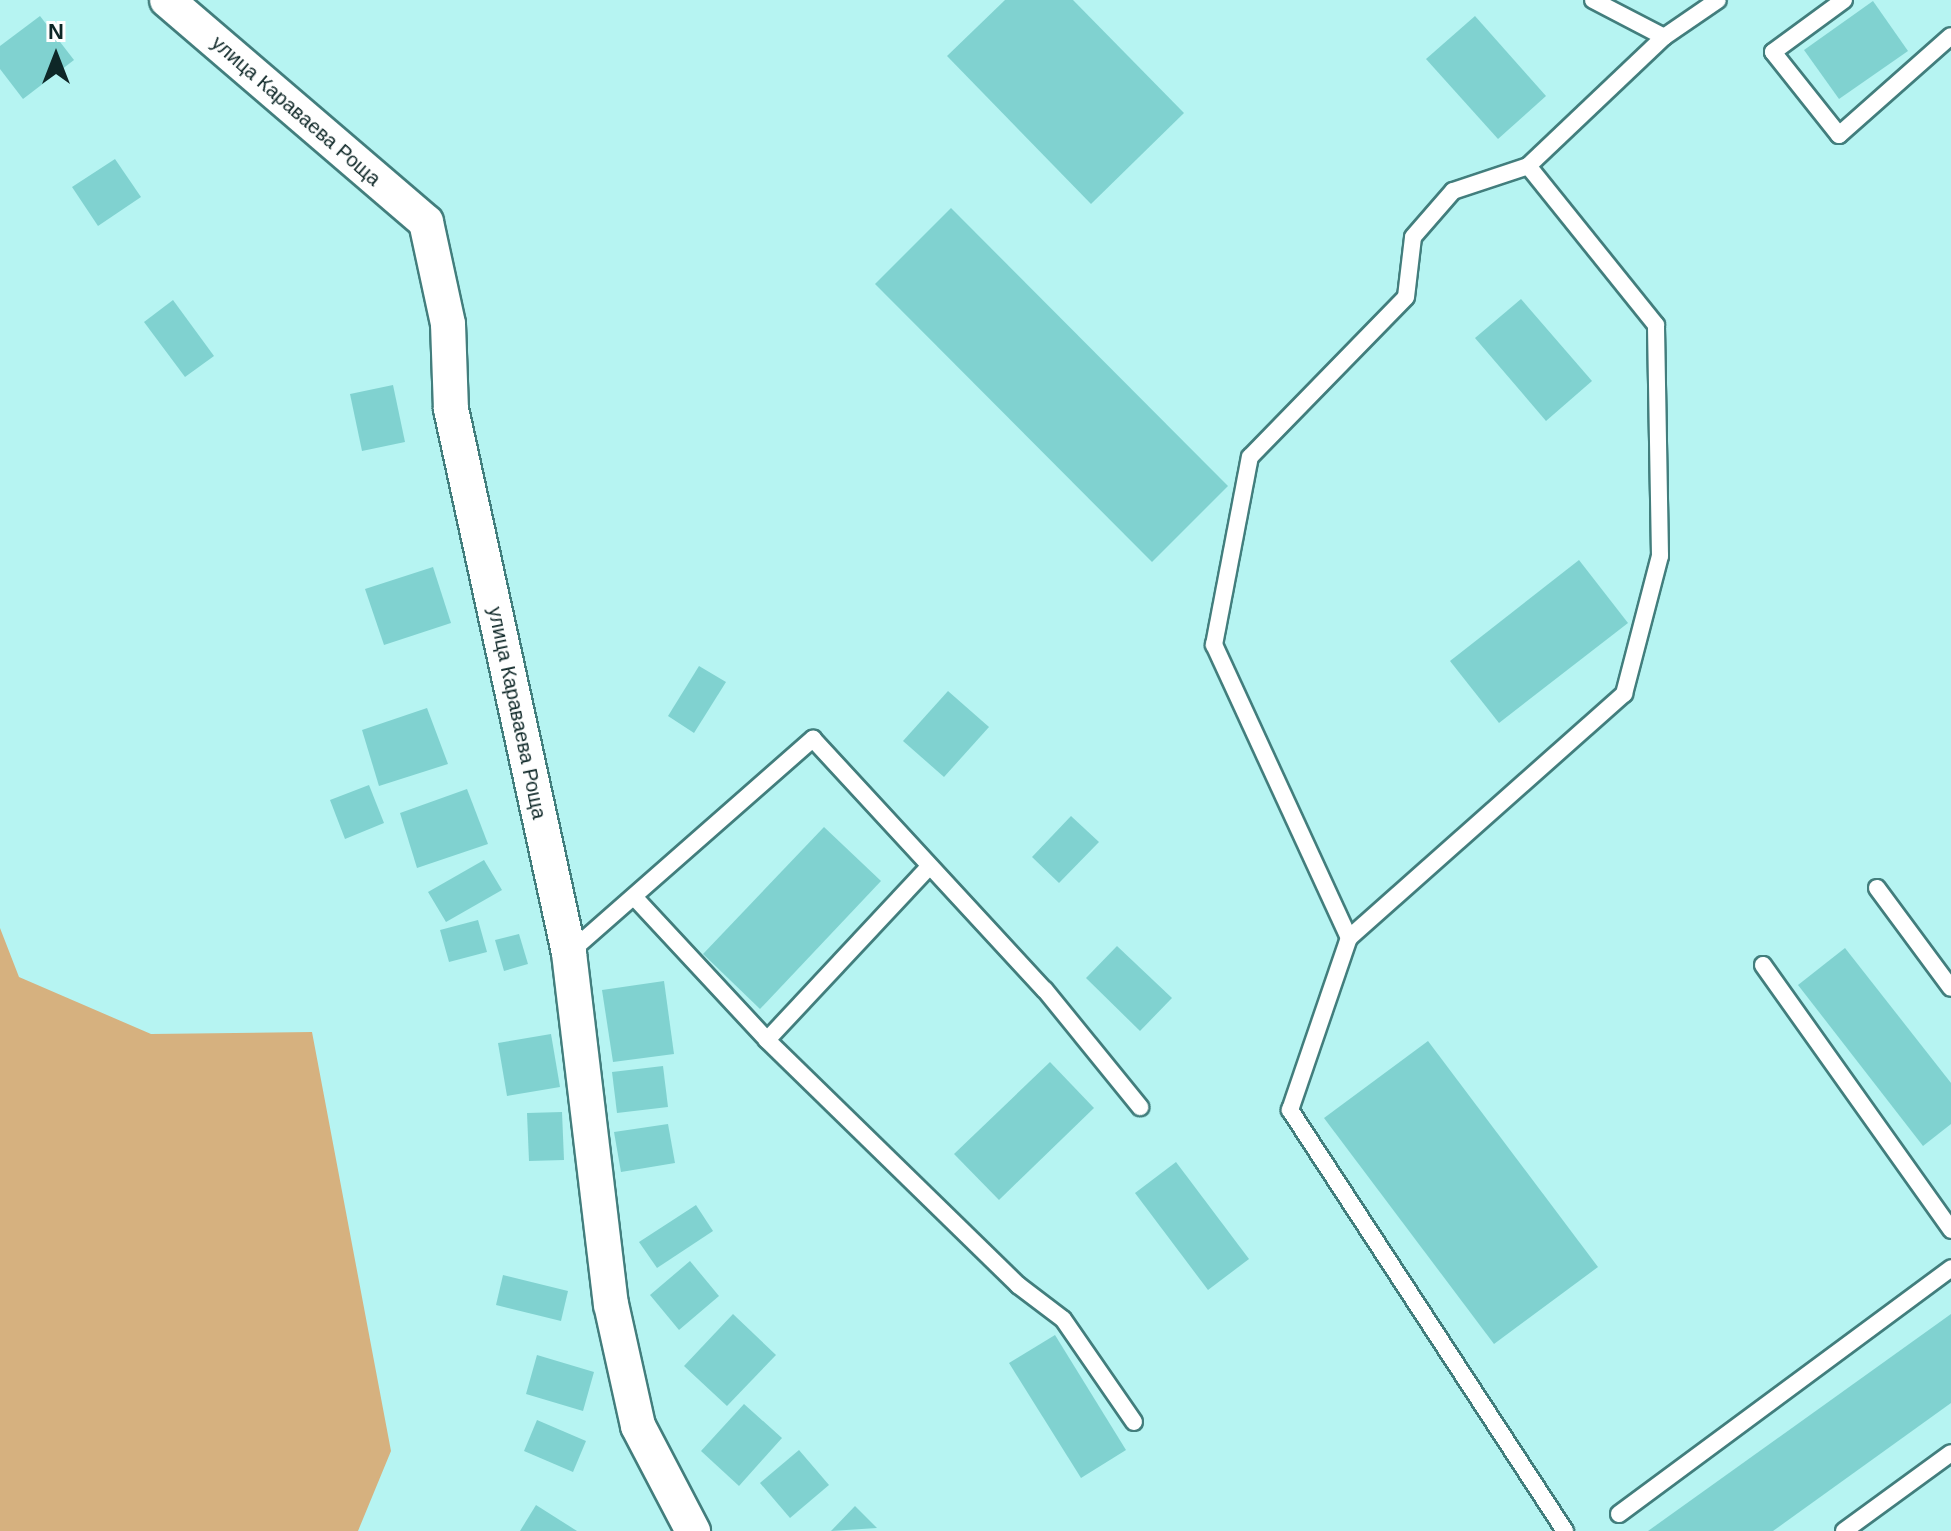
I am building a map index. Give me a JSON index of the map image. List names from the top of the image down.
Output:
{
  "streets": {
    "street": ["улица Караваева Роща"]
  },
  "north": "top"
}
